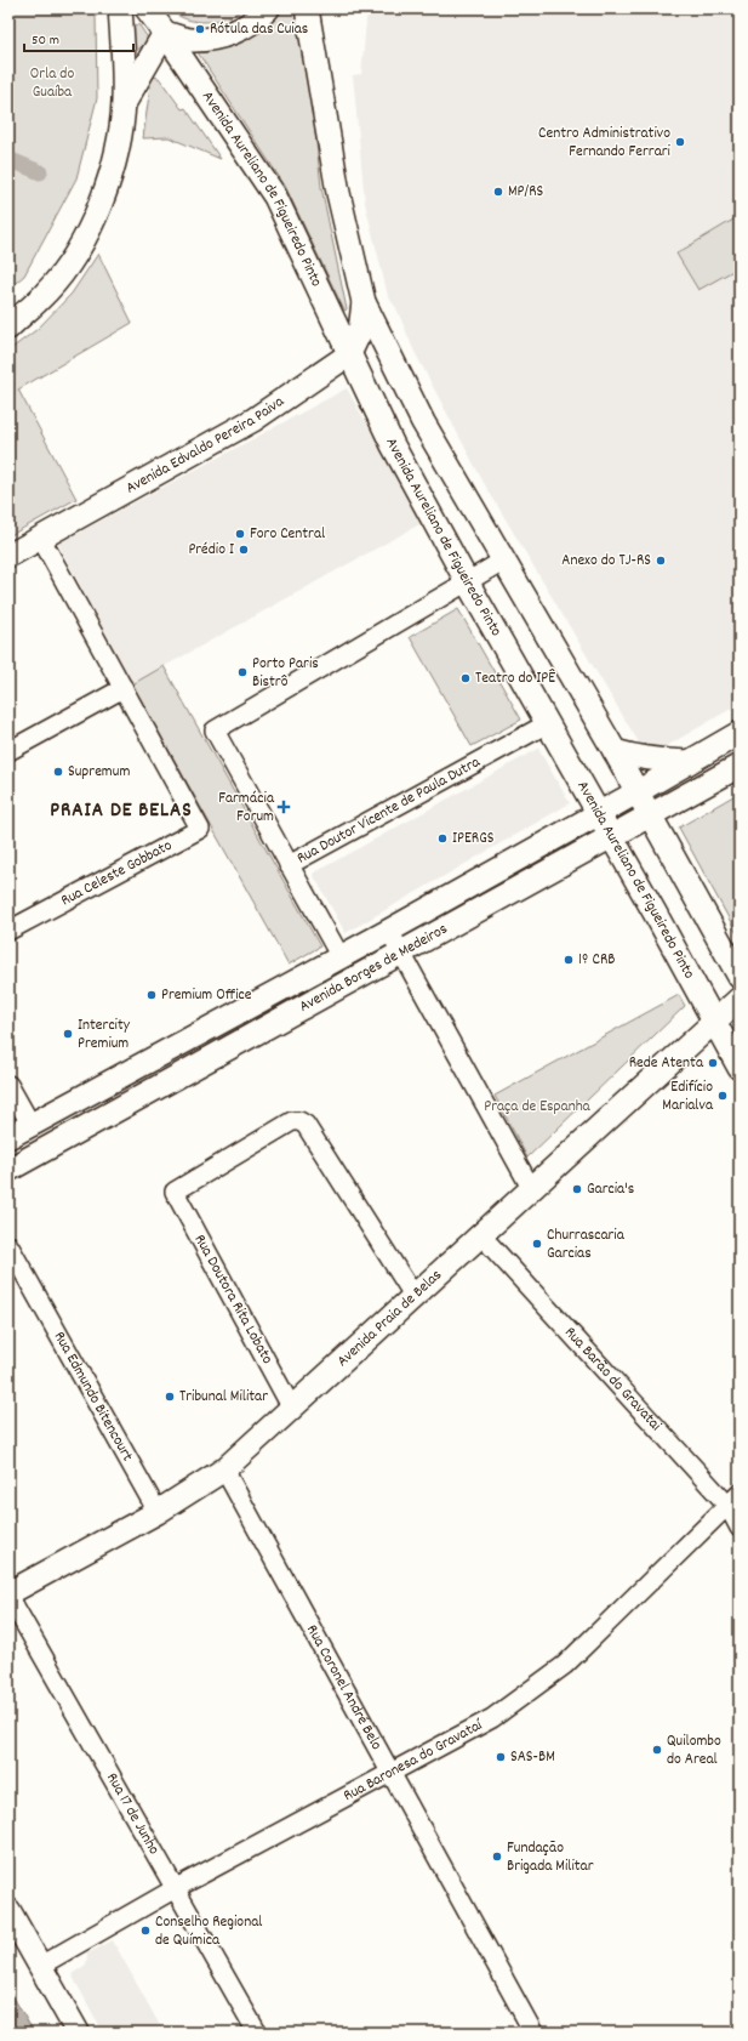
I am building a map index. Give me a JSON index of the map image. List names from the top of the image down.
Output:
{
  "streets": {
    "main road": [
      "Avenida Aureliano de Figueiredo Pinto",
      "Avenida Edvaldo Pereira Paiva",
      "Avenida Borges de Medeiros",
      "Avenida Praia de Belas"
    ],
    "street": [
      "Rua Doutor Vicente de Paula Dutra",
      "Rua Celeste Gobbato",
      "Rua Doutora Rita Lobato",
      "Rua Barão do Gravatai",
      "Rua Edmundo Bitencourt",
      "Rua Coronel André Belo",
      "Rua Baronesa do Gravataí",
      "Rua 17 de Junho"
    ]
  },
  "crossings": [
    ["Avenida Aureliano de Figueiredo Pinto", "Avenida Edvaldo Pereira Paiva"],
    ["Avenida Aureliano de Figueiredo Pinto", "Rua Doutor Vicente de Paula Dutra"],
    ["Avenida Aureliano de Figueiredo Pinto", "Avenida Borges de Medeiros"],
    ["Avenida Aureliano de Figueiredo Pinto", "Avenida Praia de Belas"],
    ["Rua Doutora Rita Lobato", "Avenida Praia de Belas"],
    ["Avenida Praia de Belas", "Rua Barão do Gravatai"],
    ["Avenida Praia de Belas", "Rua Edmundo Bitencourt"],
    ["Avenida Praia de Belas", "Rua Coronel André Belo"],
    ["Avenida Praia de Belas", "Rua 17 de Junho"],
    ["Rua Barão do Gravatai", "Rua Baronesa do Gravataí"],
    ["Rua Coronel André Belo", "Rua Baronesa do Gravataí"],
    ["Rua Baronesa do Gravataí", "Rua 17 de Junho"]
  ],
  "districts": ["PRAIA DE BELAS"],
  "parks": ["Orla do Guaíba", "Praça de Espanha"],
  "places": {
    "other": [
      "Rótula das Cuias",
      "Centro Administrativo Fernando Ferrari",
      "MP/RS",
      "Foro Central",
      "Prédio I",
      "Anexo do TJ-RS",
      "Porto Paris Bistrô",
      "Teatro do IPÊ",
      "Supremum",
      "IPERGS",
      "1º CRB",
      "Premium Office",
      "Intercity Premium",
      "Rede Atenta",
      "Edifício Marialva",
      "Garcia's",
      "Churrascaria Garcias",
      "Tribunal Militar",
      "Quilombo do Areal",
      "SAS-BM",
      "Fundação Brigada Militar",
      "Conselho Regional de Química"
    ],
    "health": ["Farmácia Forum"]
  },
  "scale_bar": "50 m"
}
